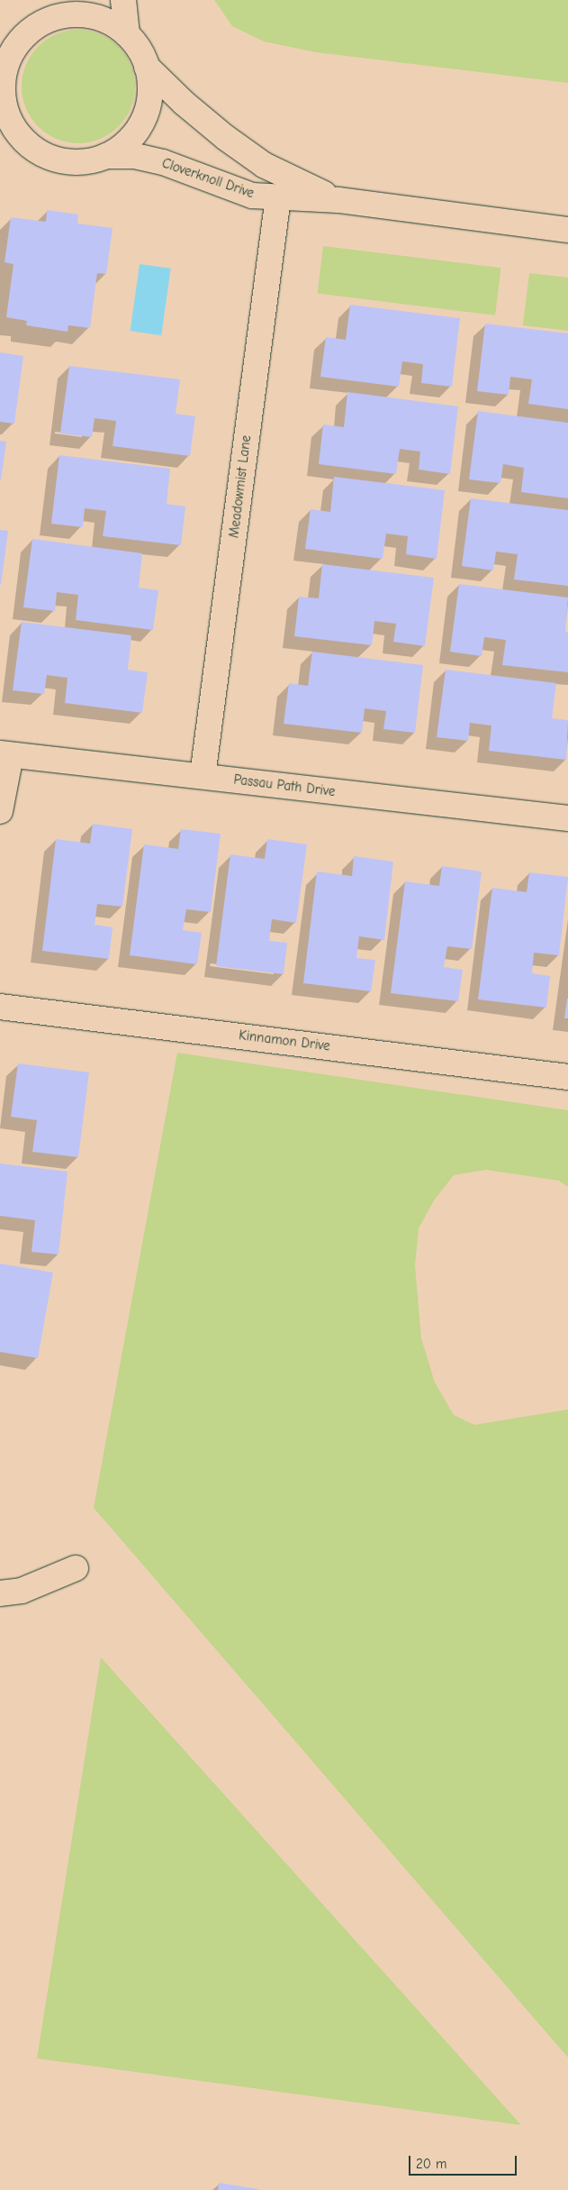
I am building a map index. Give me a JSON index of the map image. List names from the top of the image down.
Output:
{
  "streets": {
    "street": [
      "Cloverknoll Drive",
      "Meadowmist Lane",
      "Passau Path Drive",
      "Kinnamon Drive"
    ]
  },
  "crossings": [
    ["Cloverknoll Drive", "Meadowmist Lane"],
    ["Meadowmist Lane", "Passau Path Drive"]
  ],
  "scale_bar": "20 m"
}
